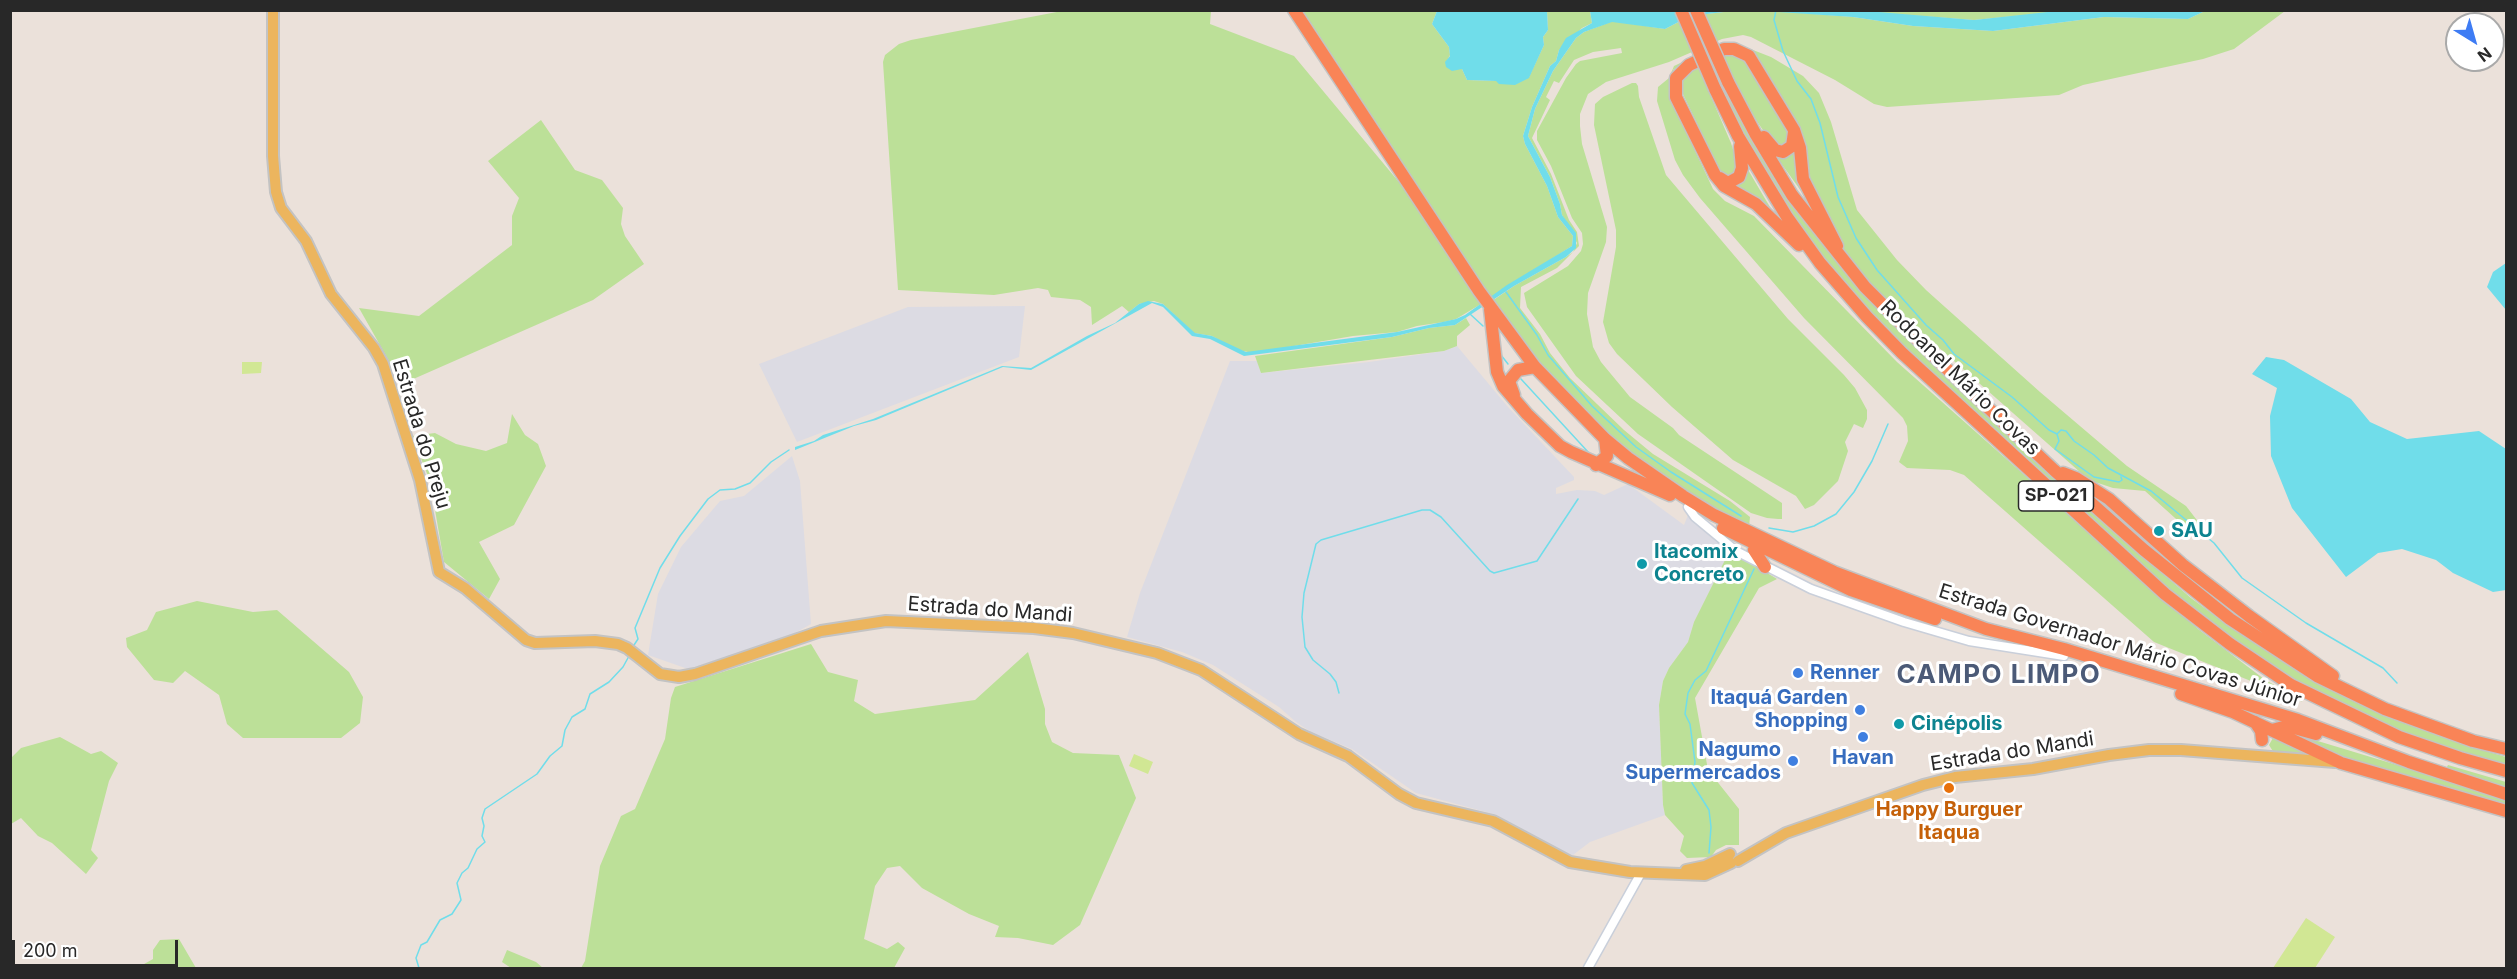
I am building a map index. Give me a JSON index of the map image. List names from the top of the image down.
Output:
{
  "streets": {
    "highway": ["Rodoanel Mário Covas", "SP-021", "Estrada Governador Mário Covas Júnior"],
    "main road": ["Estrada do Preju", "Estrada do Mandi"]
  },
  "crossings": [
    ["Estrada do Preju", "Estrada do Mandi"],
    ["Estrada do Mandi", "Estrada Governador Mário Covas Júnior"]
  ],
  "districts": ["CAMPO LIMPO"],
  "places": [
    "SAU",
    "Itacomix Concreto",
    "Renner",
    "Itaquá Garden Shopping",
    "Cinépolis",
    "Havan",
    "Nagumo Supermercados",
    "Happy Burguer Itaqua"
  ],
  "scale_bar": "200 m",
  "north": "bottom right"
}
